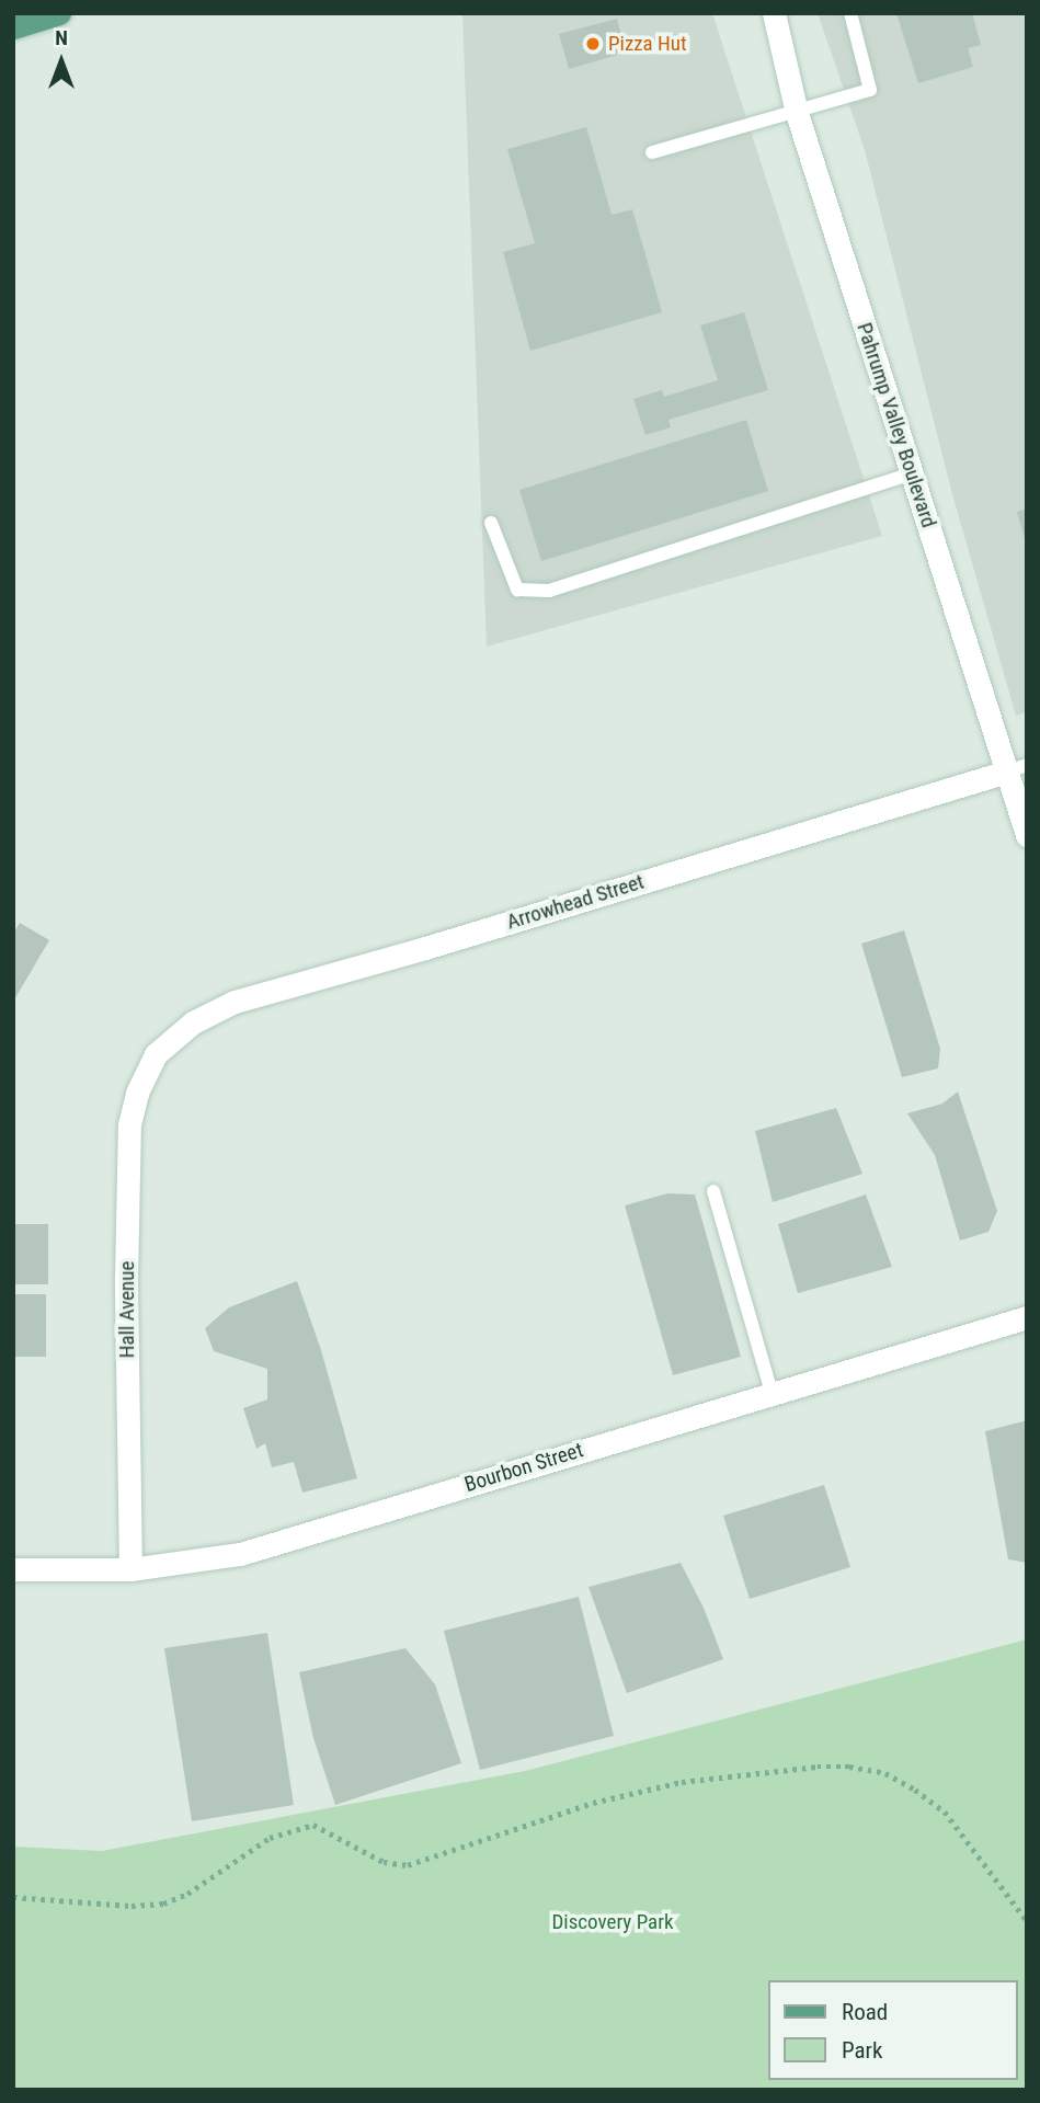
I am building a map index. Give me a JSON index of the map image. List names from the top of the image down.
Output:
{
  "streets": {
    "street": [
      "Pahrump Valley Boulevard",
      "Arrowhead Street",
      "Hall Avenue",
      "Bourbon Street"
    ]
  },
  "crossings": [
    ["Pahrump Valley Boulevard", "Arrowhead Street"],
    ["Arrowhead Street", "Hall Avenue"],
    ["Hall Avenue", "Bourbon Street"]
  ],
  "parks": ["Discovery Park"],
  "places": ["Pizza Hut"],
  "legend": ["Road", "Park"],
  "north": "top"
}
